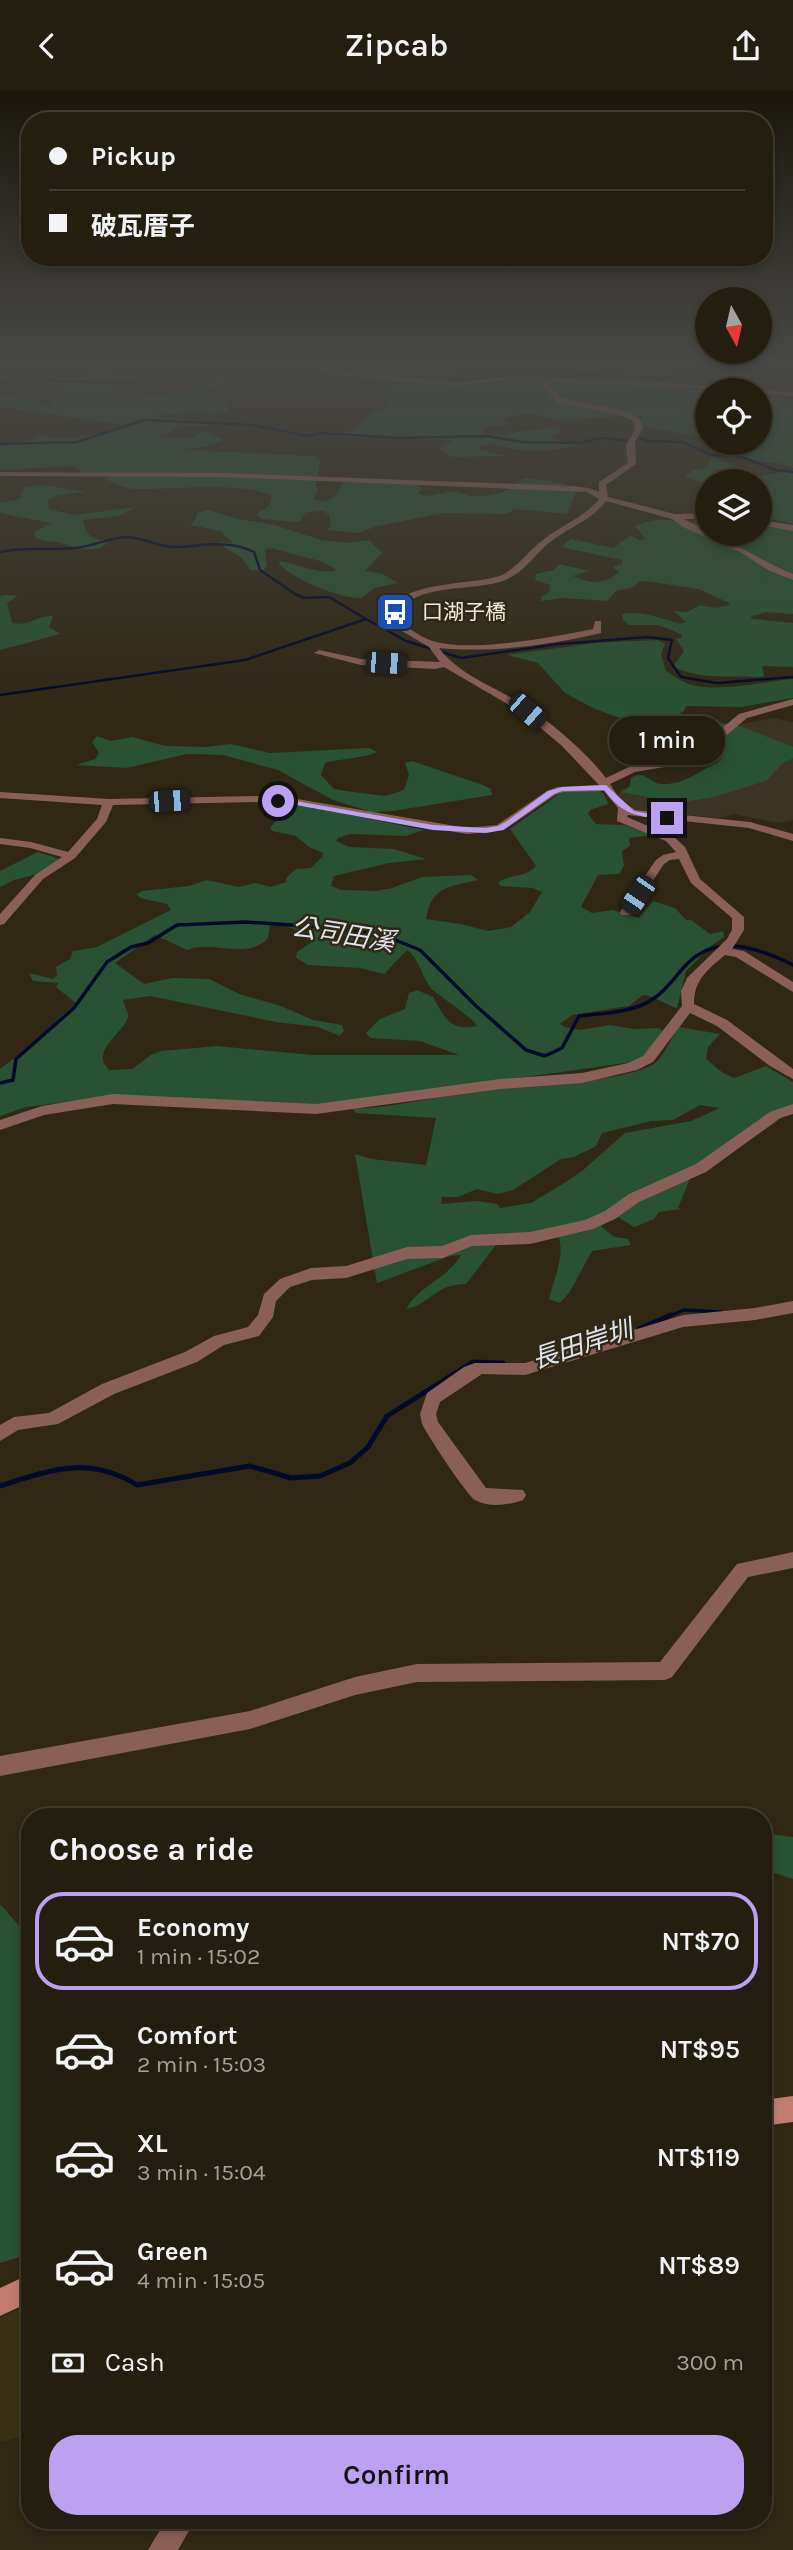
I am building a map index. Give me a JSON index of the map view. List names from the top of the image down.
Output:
{
  "water": ["公司田溪", "長田岸圳"],
  "places": {
    "bus stop": ["口湖子橋"]
  },
  "north": "bottom",
  "page": {
    "header": "Zipcab",
    "banner": ["Pickup", "破瓦厝子"],
    "bubble": "1 min",
    "heading": "Choose a ride",
    "list": [
      {
        "name": "Economy",
        "note": "1 min · 15:02",
        "value": "NT$70"
      },
      {
        "name": "Comfort",
        "note": "2 min · 15:03",
        "value": "NT$95"
      },
      {
        "name": "XL",
        "note": "3 min · 15:04",
        "value": "NT$119"
      },
      {
        "name": "Green",
        "note": "4 min · 15:05",
        "value": "NT$89"
      }
    ],
    "pay": ["Cash", "300 m"],
    "buttons": "Confirm"
  }
}
